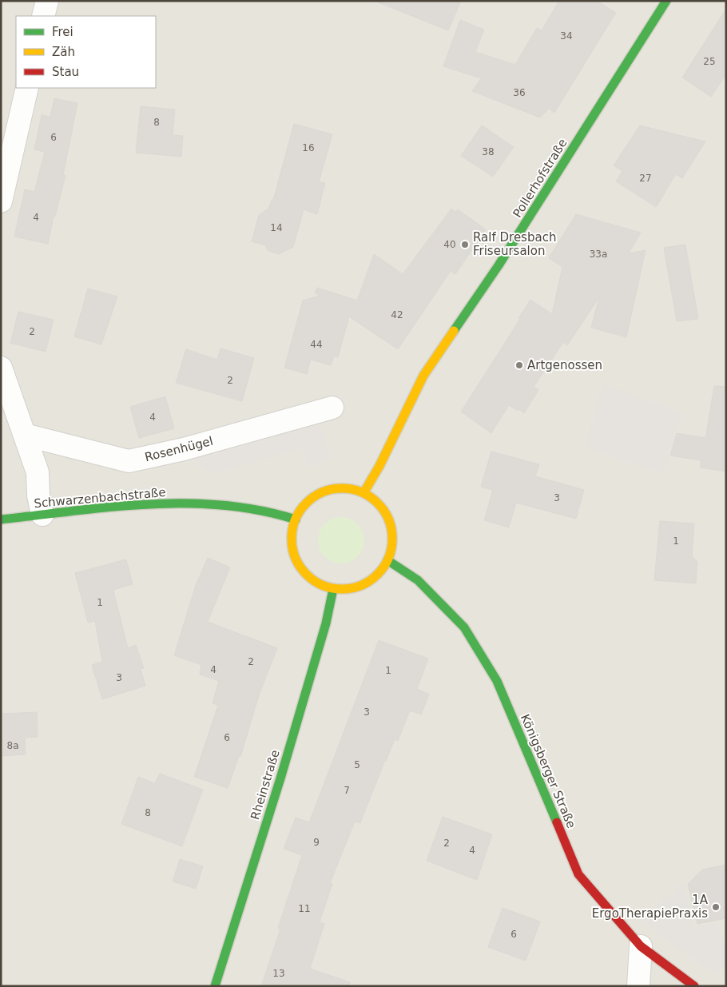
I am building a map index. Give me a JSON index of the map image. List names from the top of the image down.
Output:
{
  "streets": {
    "main road": [
      "Pollerhofstraße",
      "Schwarzenbachstraße",
      "Königsberger Straße",
      "Rheinstraße"
    ],
    "street": ["Rosenhügel"]
  },
  "crossings": [
    ["Pollerhofstraße", "Schwarzenbachstraße"],
    ["Pollerhofstraße", "Königsberger Straße"],
    ["Pollerhofstraße", "Rheinstraße"],
    ["Schwarzenbachstraße", "Königsberger Straße"],
    ["Schwarzenbachstraße", "Rheinstraße"],
    ["Königsberger Straße", "Rheinstraße"]
  ],
  "places": ["Ralf Dresbach Friseursalon", "Artgenossen", "1A ErgoTherapiePraxis"],
  "house_numbers": [
    "34",
    "25",
    "36",
    "8",
    "6",
    "16",
    "38",
    "27",
    "4",
    "14",
    "40",
    "33a",
    "42",
    "2",
    "44",
    "2",
    "4",
    "3",
    "1",
    "1",
    "2",
    "4",
    "1",
    "3",
    "3",
    "6",
    "8a",
    "5",
    "7",
    "8",
    "9",
    "2",
    "4",
    "11",
    "6",
    "13"
  ],
  "legend": ["Frei", "Zäh", "Stau"]
}
